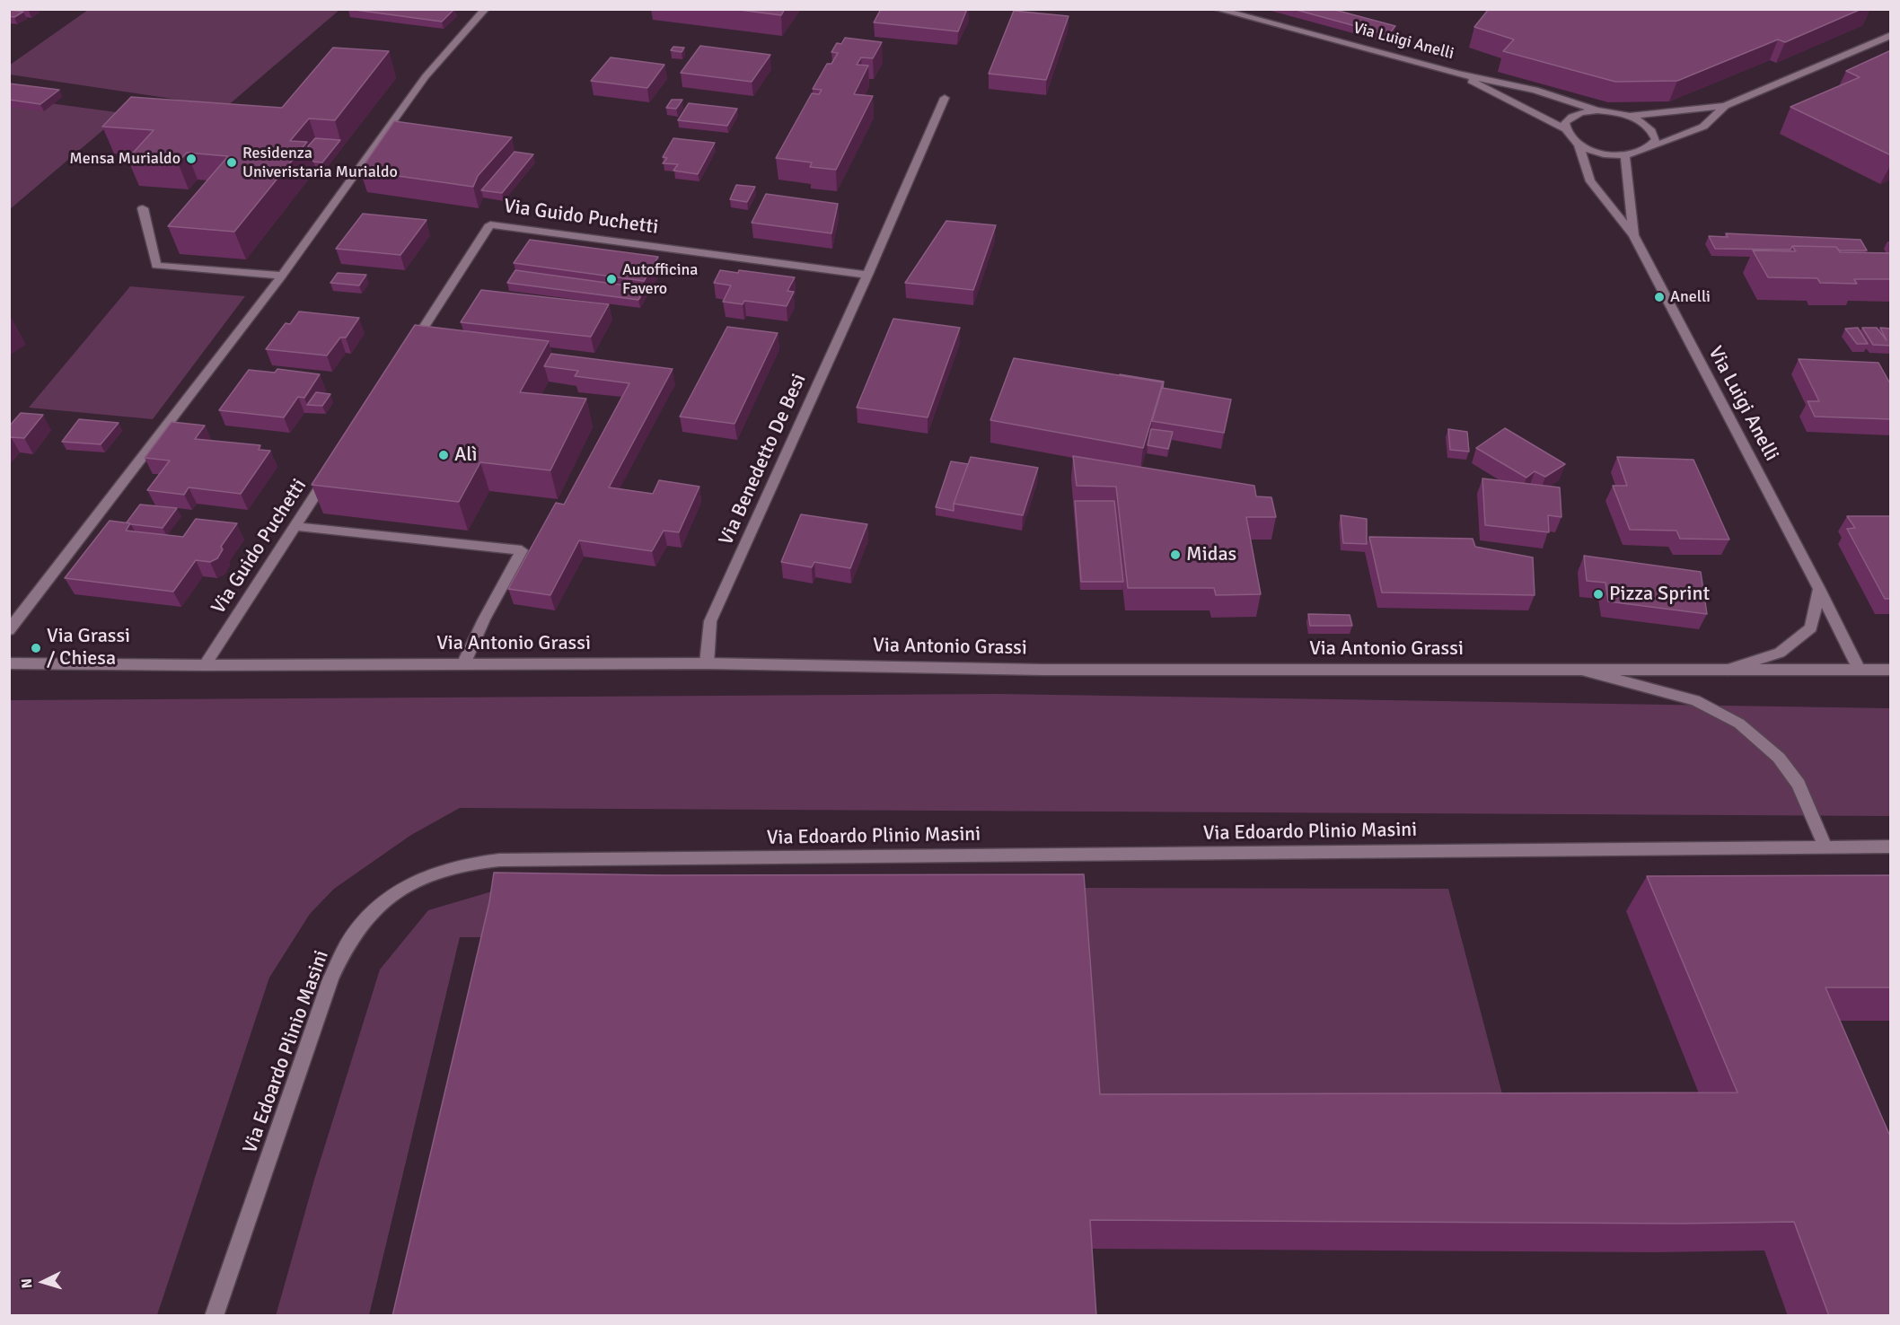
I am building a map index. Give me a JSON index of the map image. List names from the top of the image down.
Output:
{
  "streets": {
    "street": [
      "Via Luigi Anelli",
      "Via Guido Puchetti",
      "Via Benedetto De Besi",
      "Via Antonio Grassi",
      "Via Edoardo Plinio Masini"
    ]
  },
  "crossings": [
    ["Via Luigi Anelli", "Via Antonio Grassi"],
    ["Via Guido Puchetti", "Via Benedetto De Besi"],
    ["Via Guido Puchetti", "Via Antonio Grassi"],
    ["Via Benedetto De Besi", "Via Antonio Grassi"]
  ],
  "places": [
    "Mensa Murialdo",
    "Residenza Univeristaria Murialdo",
    "Autofficina Favero",
    "Anelli",
    "Alì",
    "Midas",
    "Pizza Sprint",
    "Via Grassi / Chiesa"
  ],
  "north": "left"
}
